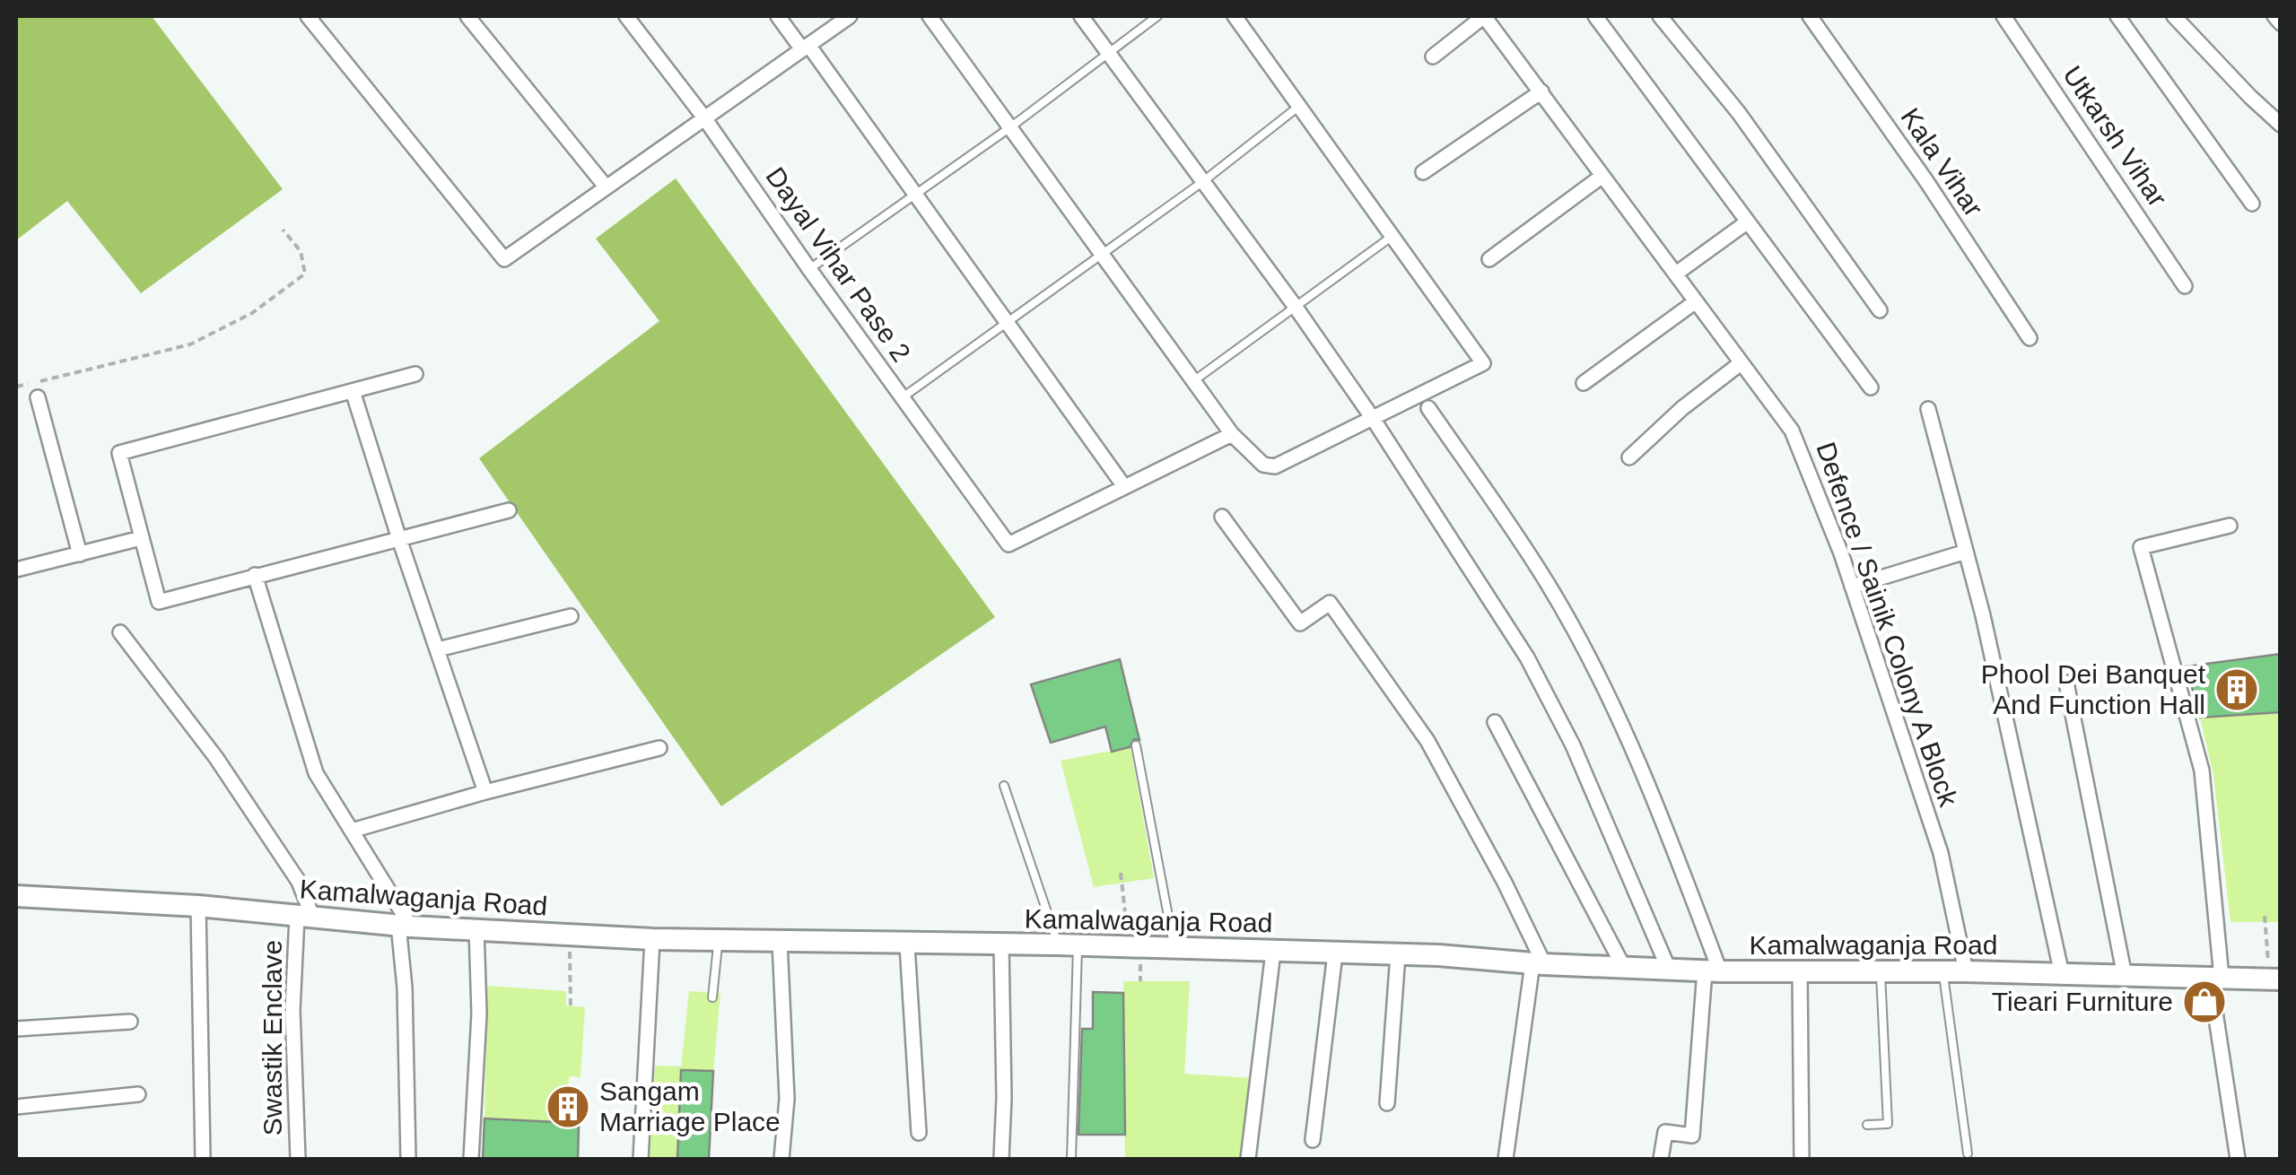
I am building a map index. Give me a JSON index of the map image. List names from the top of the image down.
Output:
{
  "streets": {
    "main road": ["Kamalwaganja Road"],
    "street": [
      "Utkarsh Vihar",
      "Kala Vihar",
      "Dayal Vihar Pase 2",
      "Defence / Sainik Colony A Block",
      "Swastik Enclave"
    ]
  },
  "crossings": [
    ["Defence / Sainik Colony A Block", "Kamalwaganja Road"],
    ["Kamalwaganja Road", "Swastik Enclave"]
  ],
  "places": {
    "building": ["Phool Dei Banquet And Function Hall", "Sangam Marriage Place"],
    "shop": ["Tieari Furniture"]
  }
}
